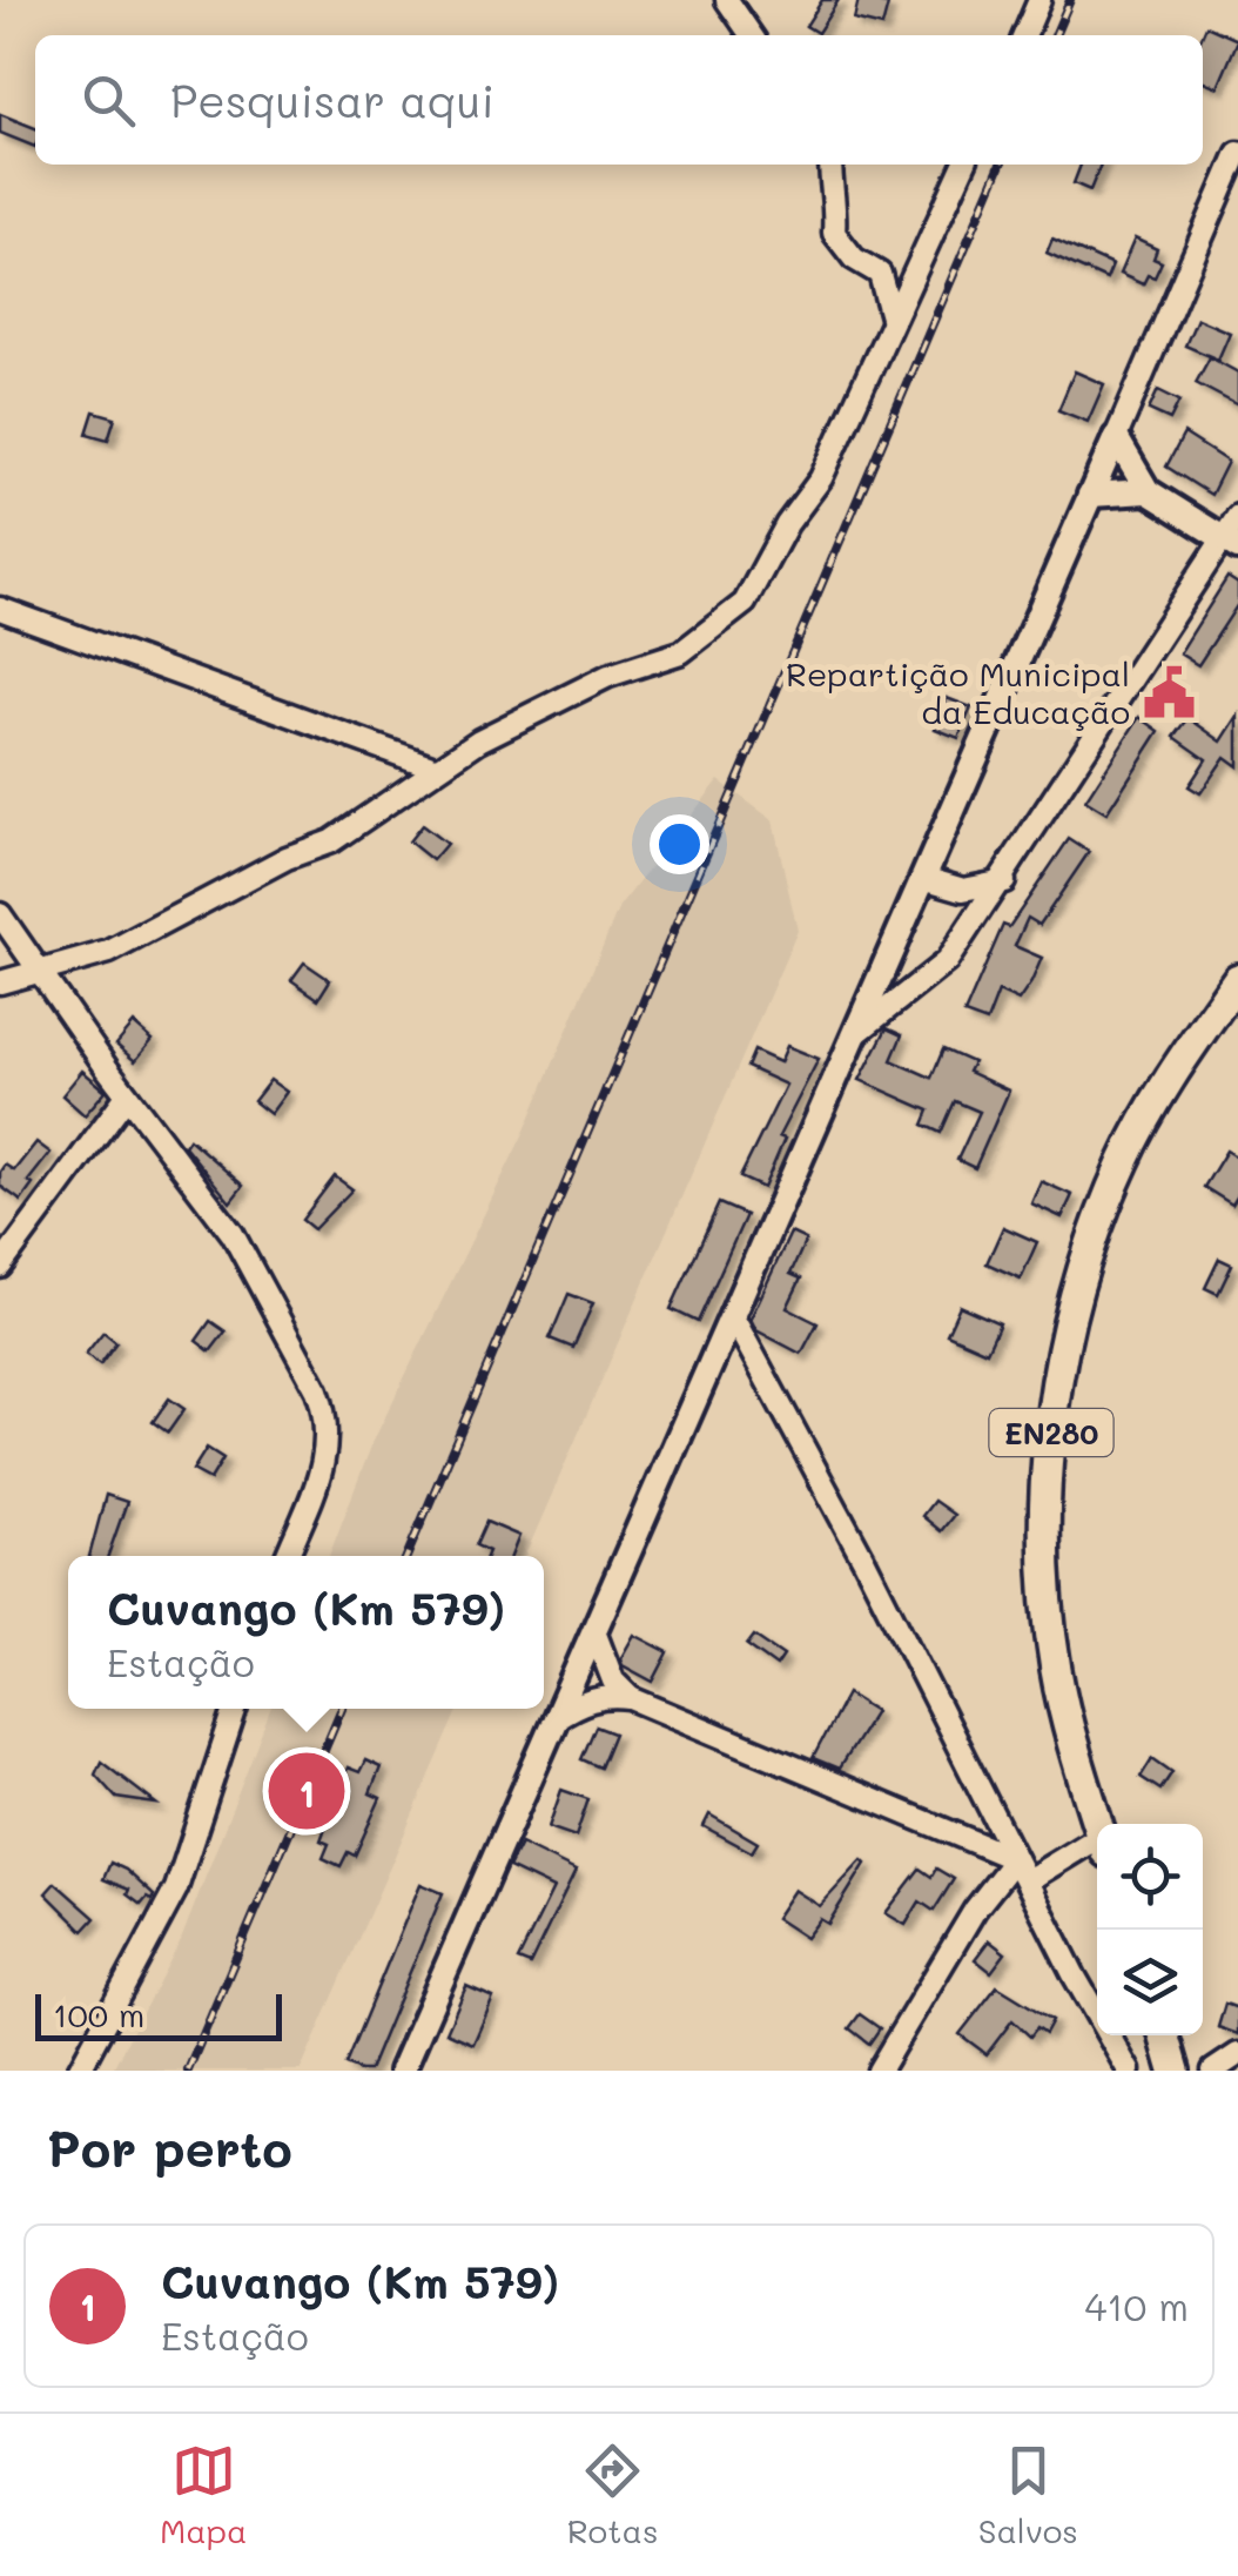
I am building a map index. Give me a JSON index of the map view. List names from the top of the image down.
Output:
{
  "streets": {
    "main road": ["EN280"]
  },
  "places": {
    "public building": ["Repartição Municipal da Educação"]
  },
  "scale_bar": "100 m",
  "page": {
    "search": "Pesquisar aqui",
    "popup": ["Cuvango (Km 579)", "Estação"],
    "pins": "1",
    "scale": "100 m",
    "heading": "Por perto",
    "list": [
      {
        "mark": "1",
        "name": "Cuvango (Km 579)",
        "note": "Estação",
        "value": "410 m"
      }
    ],
    "nav": ["Mapa", "Rotas", "Salvos"]
  }
}
